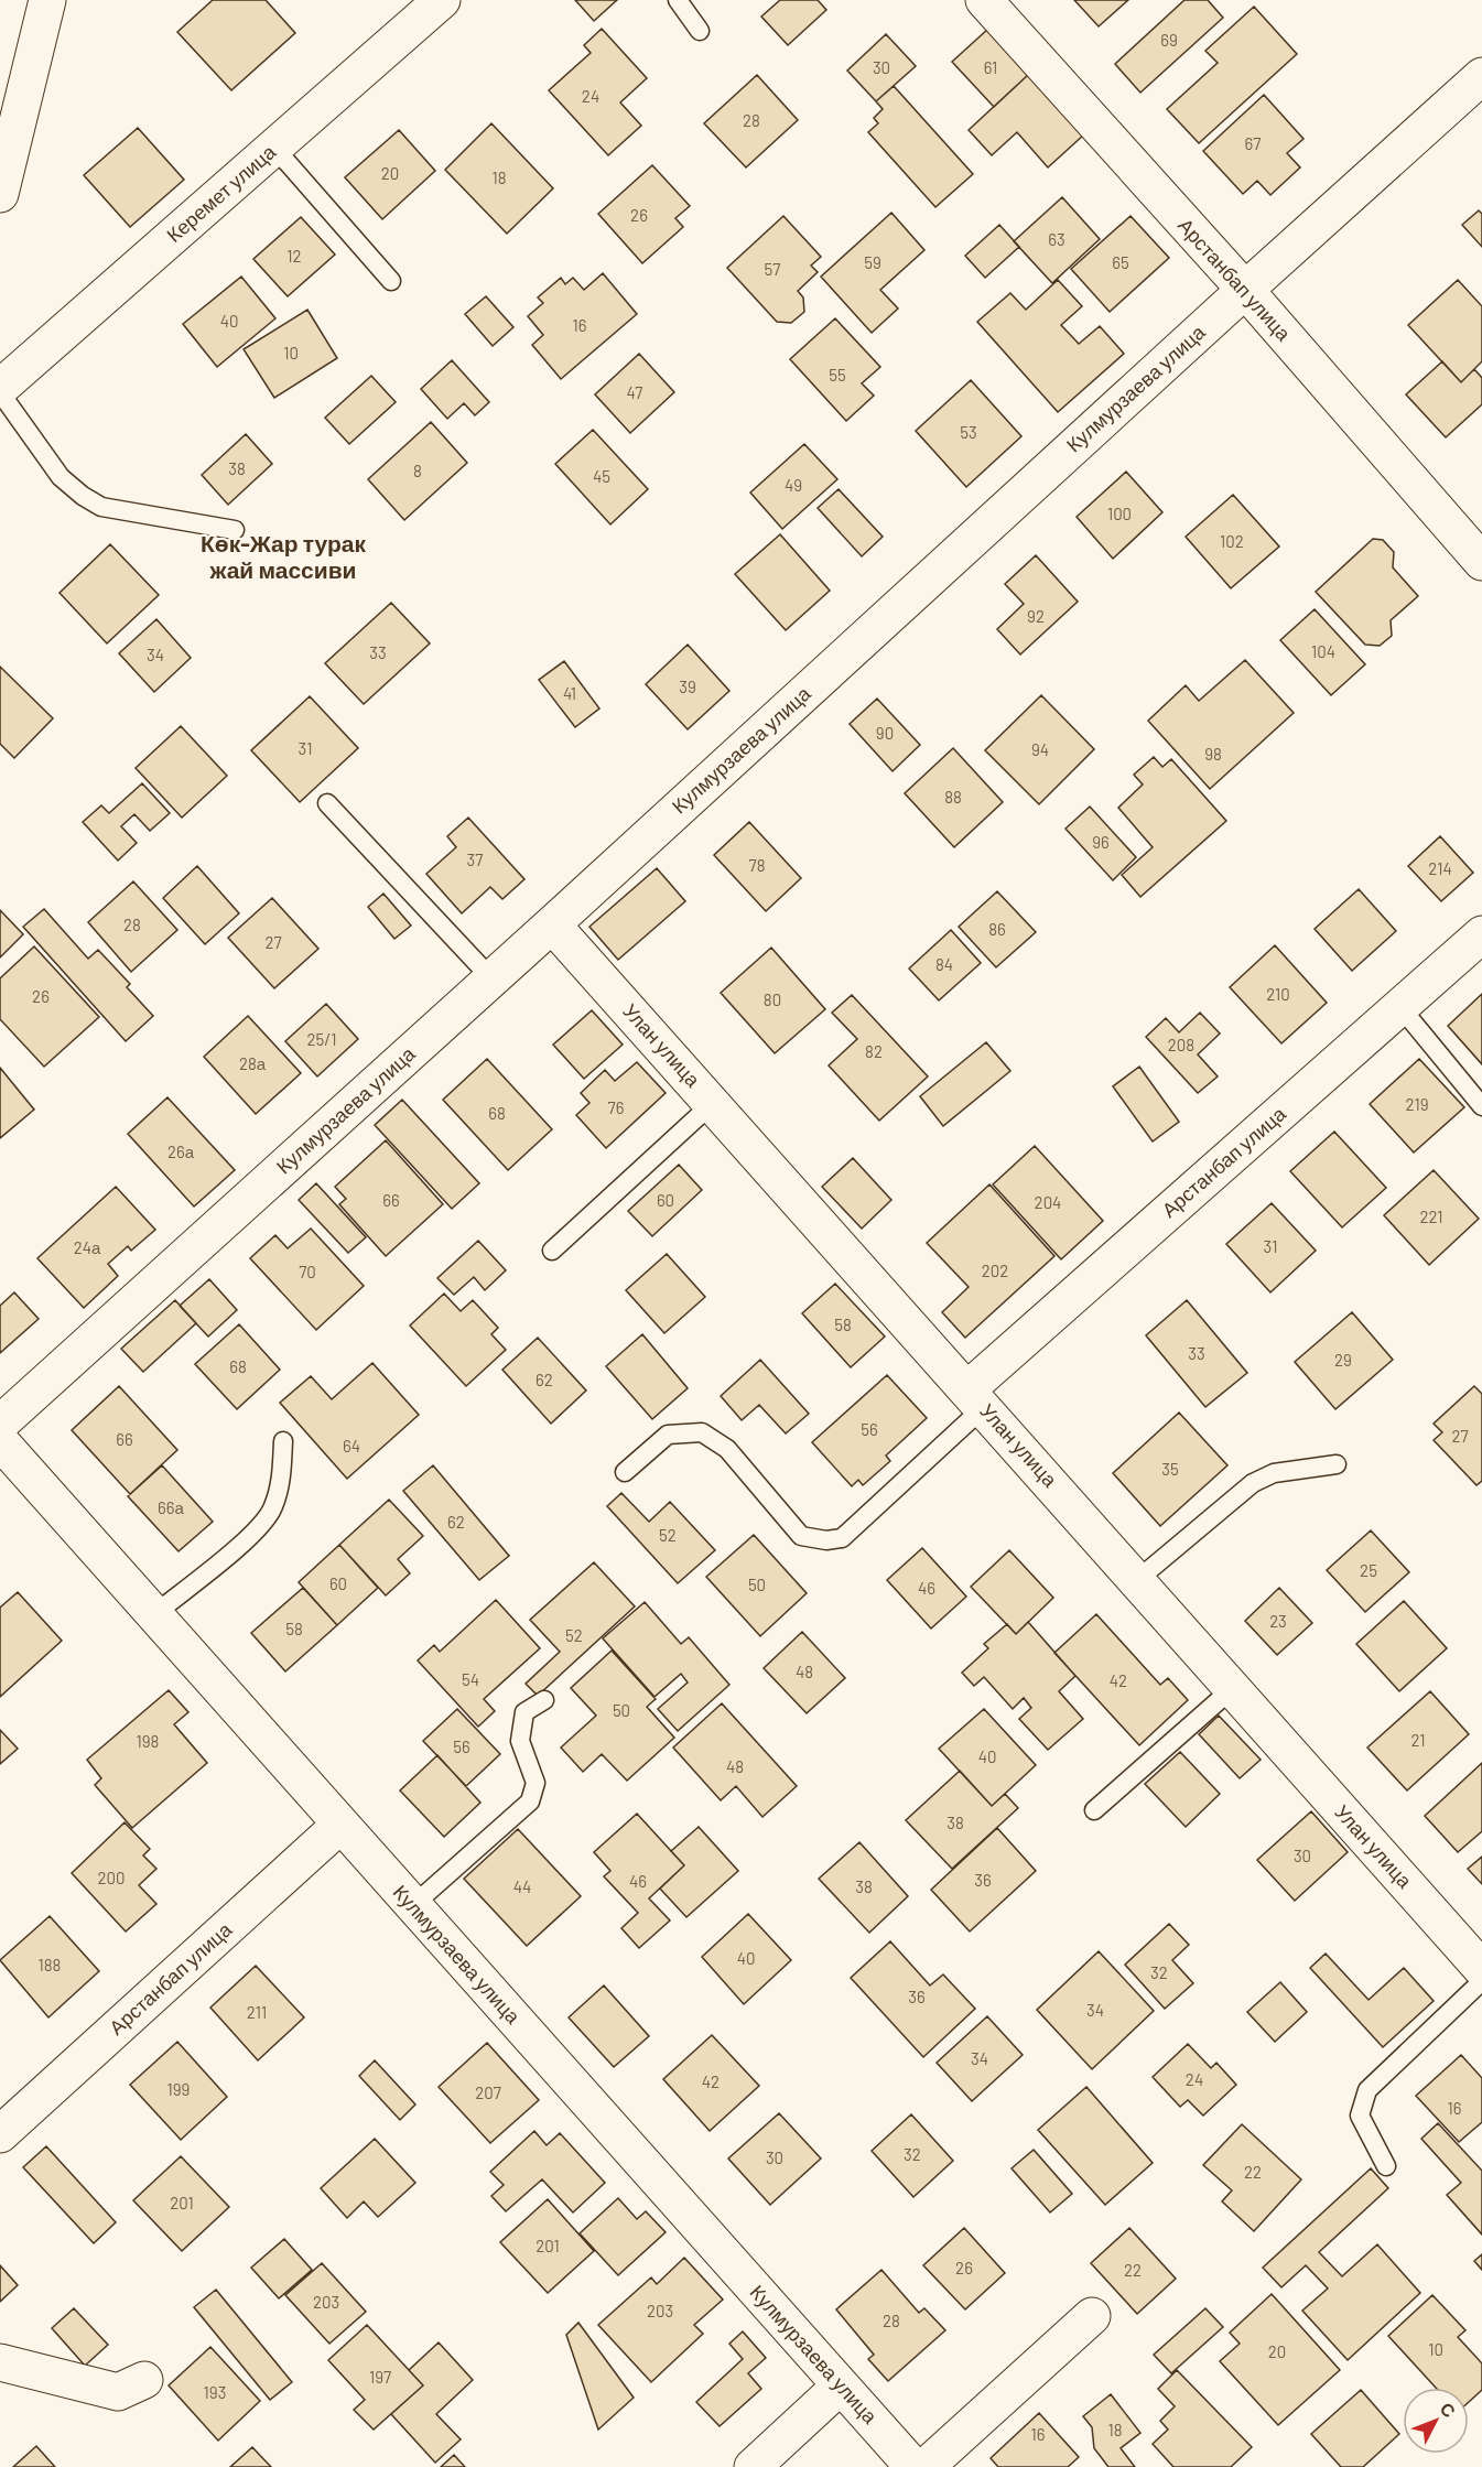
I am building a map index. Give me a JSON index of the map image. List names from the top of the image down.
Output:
{
  "streets": {
    "street": [
      "Керемет улица",
      "Арстанбап улица",
      "Кулмурзаева улица",
      "Улан улица"
    ]
  },
  "crossings": [
    ["Арстанбап улица", "Кулмурзаева улица"],
    ["Арстанбап улица", "Улан улица"],
    ["Кулмурзаева улица", "Улан улица"]
  ],
  "districts": ["Көк-Жар турак жай массиви"],
  "house_numbers": [
    "69",
    "30",
    "61",
    "24",
    "28",
    "67",
    "20",
    "18",
    "26",
    "63",
    "12",
    "59",
    "65",
    "57",
    "40",
    "16",
    "10",
    "55",
    "47",
    "53",
    "38",
    "8",
    "45",
    "49",
    "100",
    "102",
    "92",
    "104",
    "33",
    "34",
    "39",
    "41",
    "90",
    "31",
    "94",
    "98",
    "88",
    "96",
    "37",
    "78",
    "214",
    "28",
    "86",
    "27",
    "84",
    "210",
    "26",
    "80",
    "25/1",
    "208",
    "82",
    "28а",
    "219",
    "76",
    "68",
    "26а",
    "66",
    "60",
    "204",
    "221",
    "31",
    "24а",
    "202",
    "70",
    "58",
    "33",
    "29",
    "68",
    "62",
    "56",
    "27",
    "66",
    "64",
    "35",
    "66а",
    "62",
    "52",
    "25",
    "60",
    "50",
    "46",
    "23",
    "58",
    "52",
    "48",
    "54",
    "42",
    "50",
    "21",
    "198",
    "56",
    "40",
    "48",
    "38",
    "30",
    "200",
    "36",
    "46",
    "44",
    "38",
    "40",
    "188",
    "32",
    "36",
    "34",
    "211",
    "34",
    "24",
    "42",
    "199",
    "207",
    "16",
    "32",
    "30",
    "22",
    "201",
    "201",
    "26",
    "22",
    "203",
    "203",
    "28",
    "10",
    "20",
    "197",
    "193",
    "18",
    "16"
  ],
  "north": "top right"
}
